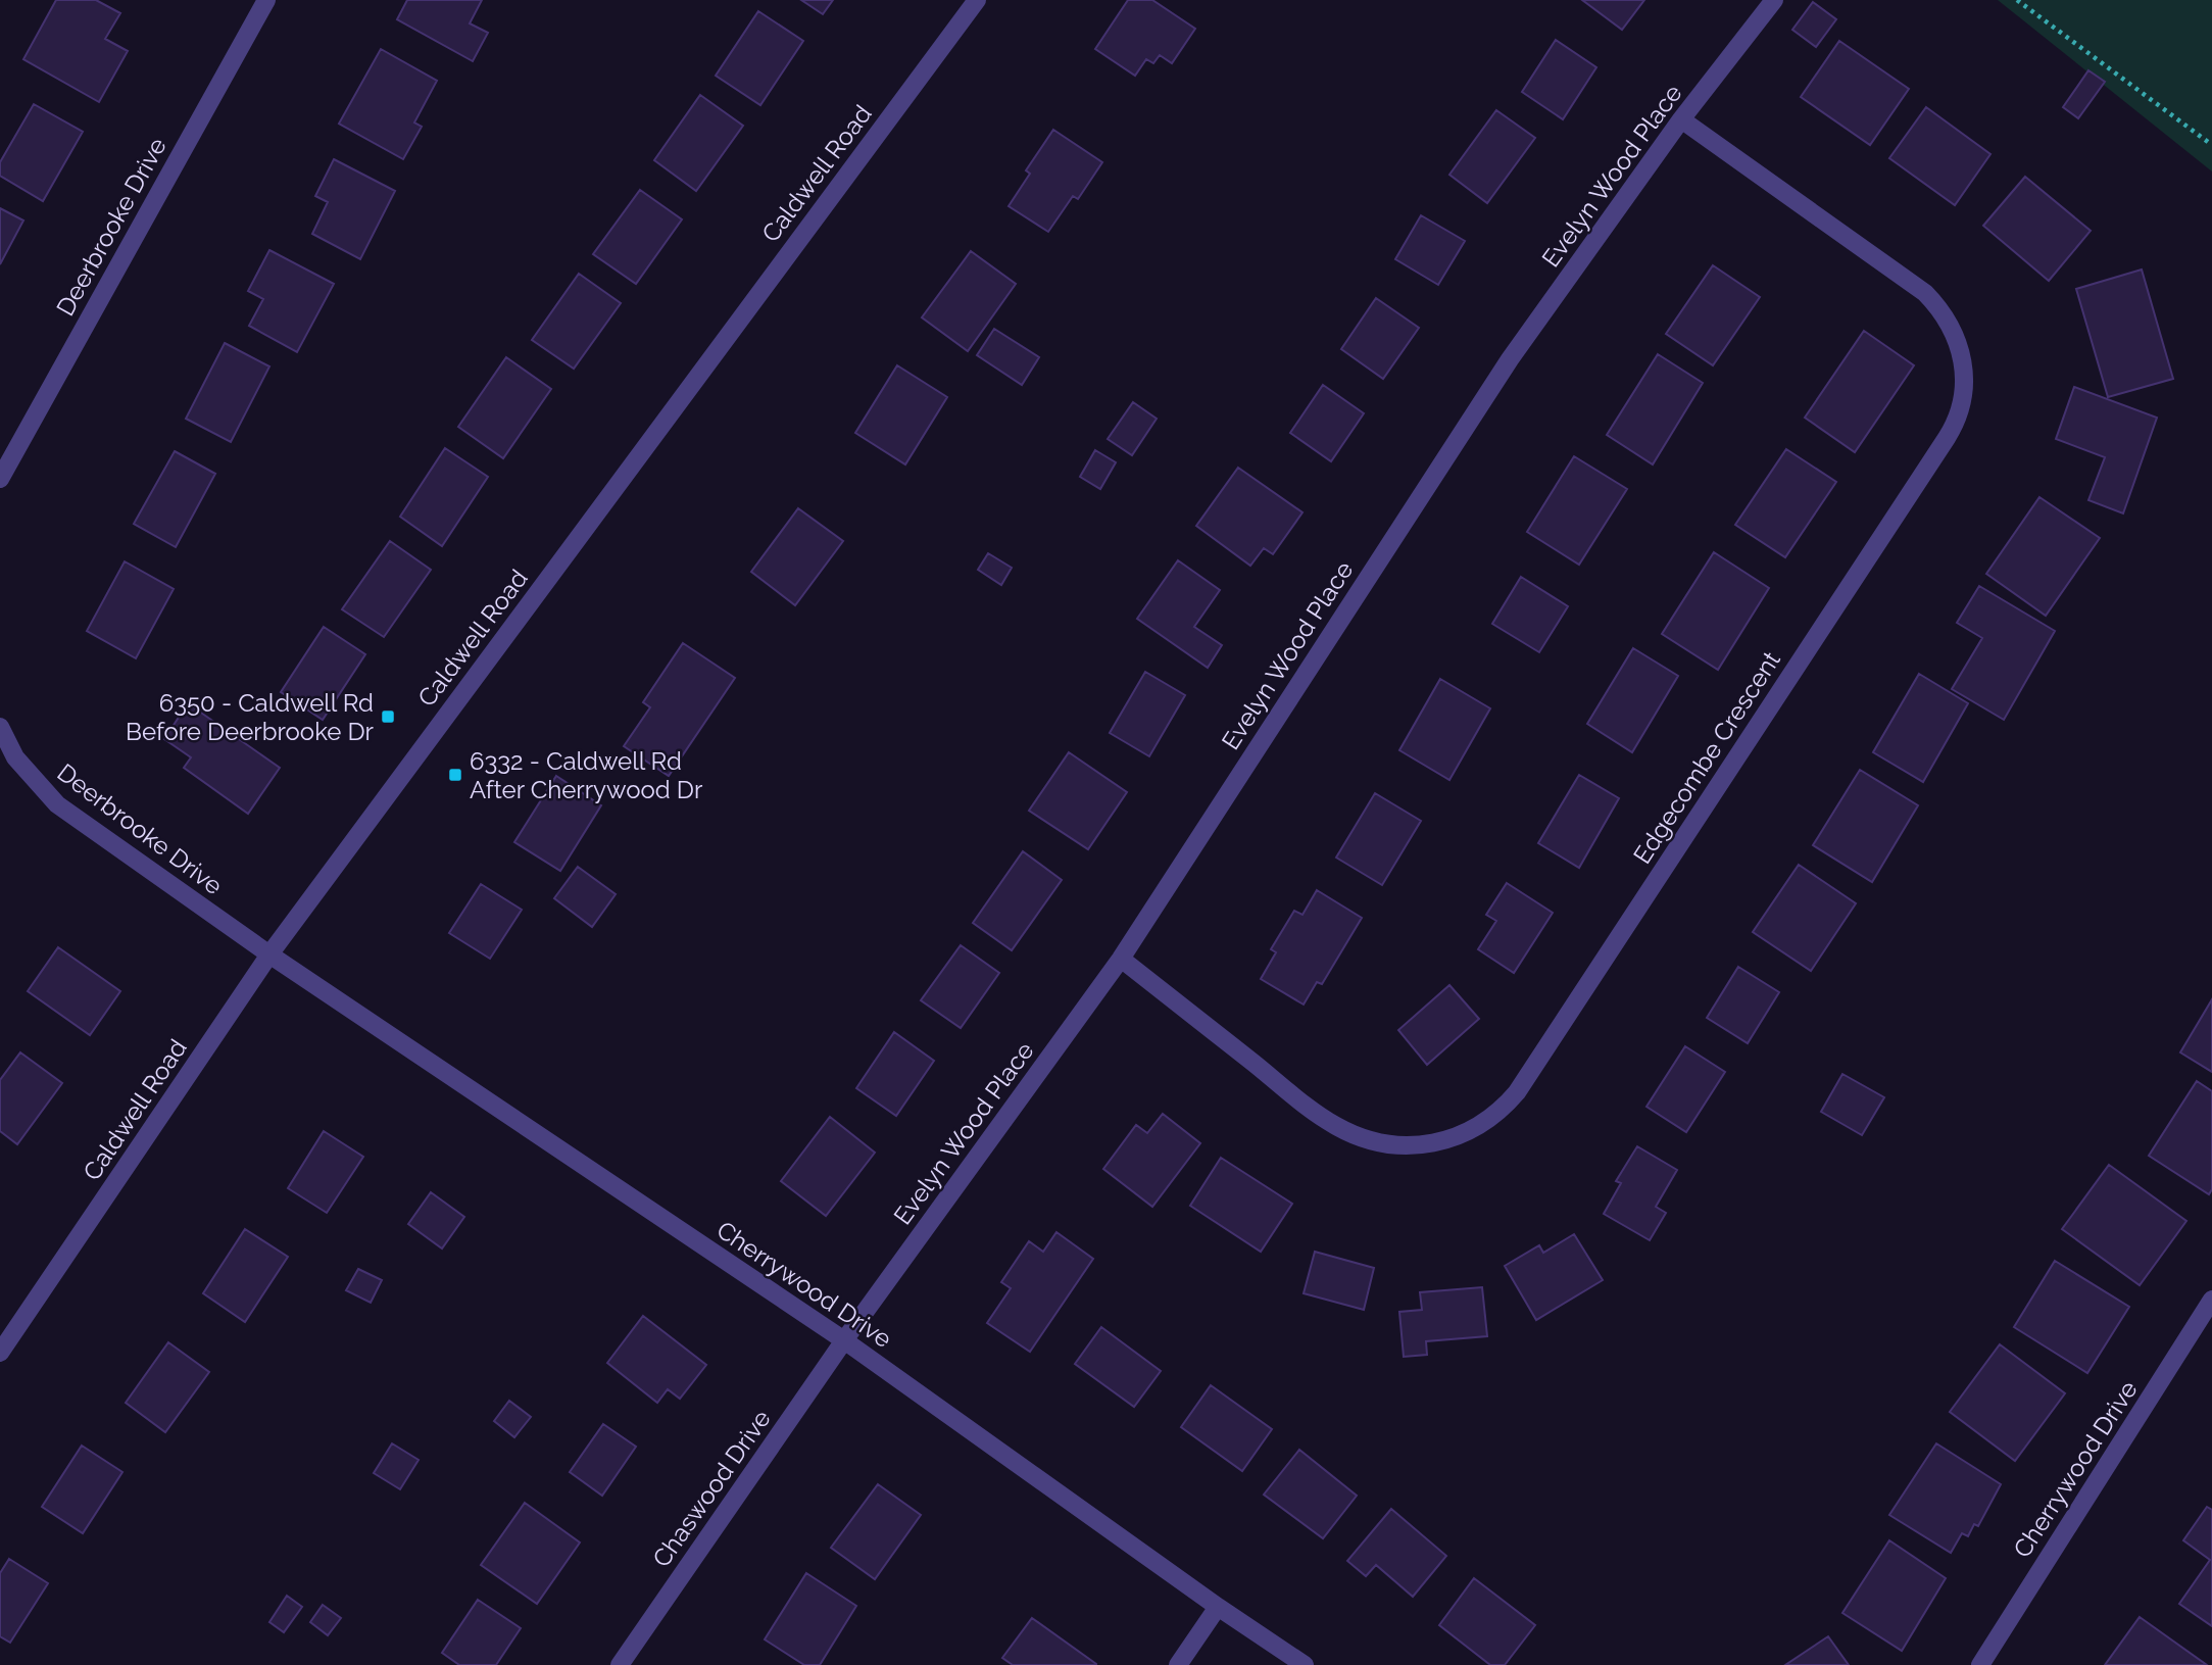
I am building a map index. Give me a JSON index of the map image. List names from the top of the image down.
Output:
{
  "streets": {
    "street": [
      "Caldwell Road",
      "Evelyn Wood Place",
      "Deerbrooke Drive",
      "Edgecombe Crescent",
      "Cherrywood Drive",
      "Chaswood Drive"
    ]
  },
  "crossings": [
    ["Caldwell Road", "Deerbrooke Drive"],
    ["Caldwell Road", "Cherrywood Drive"],
    ["Evelyn Wood Place", "Edgecombe Crescent"],
    ["Evelyn Wood Place", "Cherrywood Drive"],
    ["Evelyn Wood Place", "Chaswood Drive"],
    ["Deerbrooke Drive", "Cherrywood Drive"],
    ["Cherrywood Drive", "Chaswood Drive"]
  ],
  "places": {
    "transit": ["6350 - Caldwell Rd Before Deerbrooke Dr", "6332 - Caldwell Rd After Cherrywood Dr"]
  }
}
